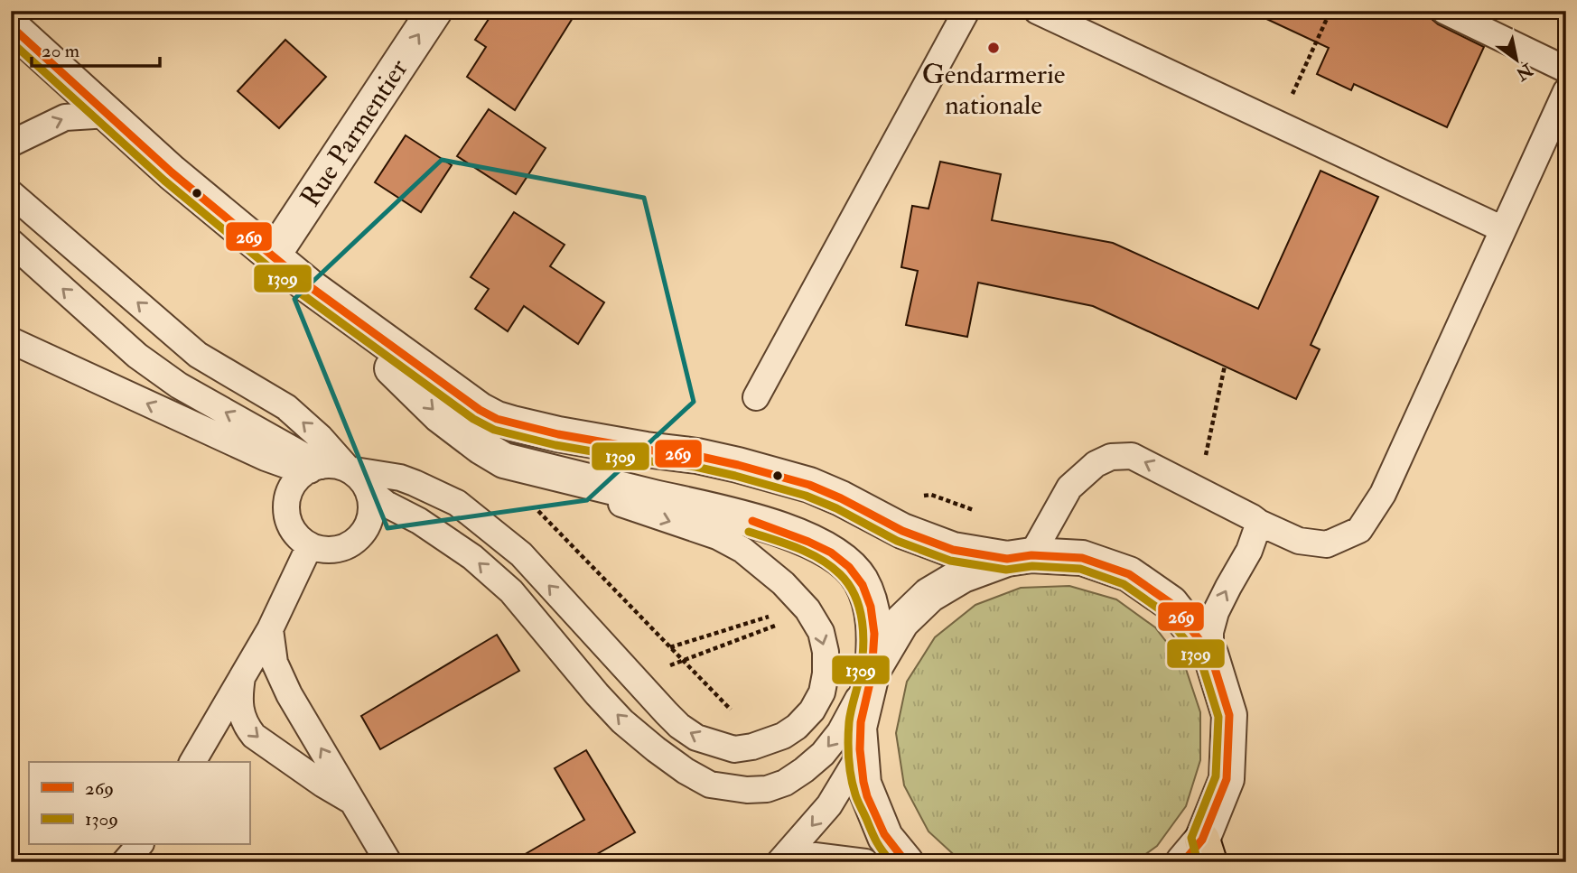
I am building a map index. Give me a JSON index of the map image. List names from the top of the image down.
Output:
{
  "streets": {
    "street": ["Rue Parmentier"]
  },
  "one_way": ["Rue Parmentier"],
  "places": ["Gendarmerie nationale"],
  "lines": ["transit line 269", "transit line 1309"],
  "legend": ["269", "1309"],
  "scale_bar": "20 m",
  "north": "bottom right"
}
